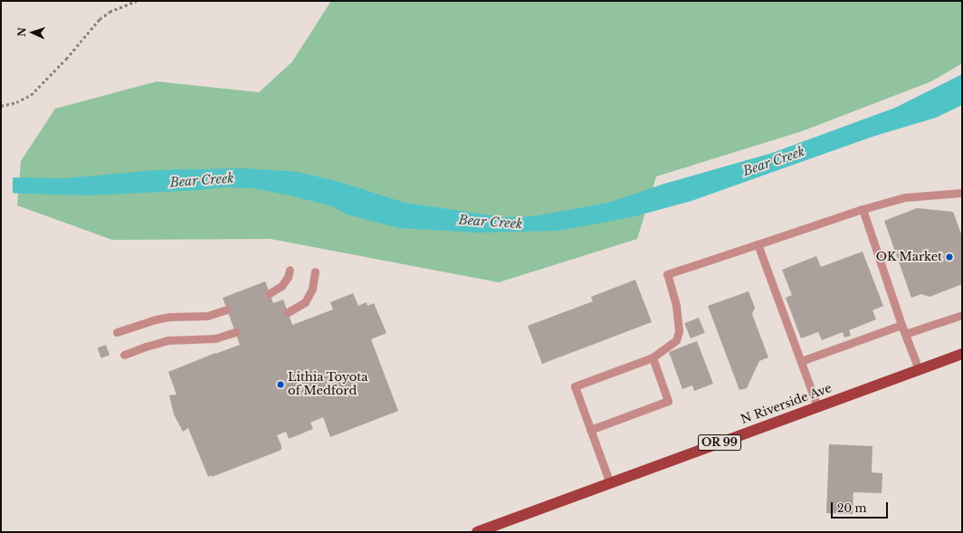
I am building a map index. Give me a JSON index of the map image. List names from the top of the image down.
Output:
{
  "streets": {
    "main road": ["N Riverside Ave", "OR 99"]
  },
  "water": ["Bear Creek"],
  "places": ["OK Market", "Lithia Toyota of Medford"],
  "scale_bar": "20 m",
  "north": "left"
}
